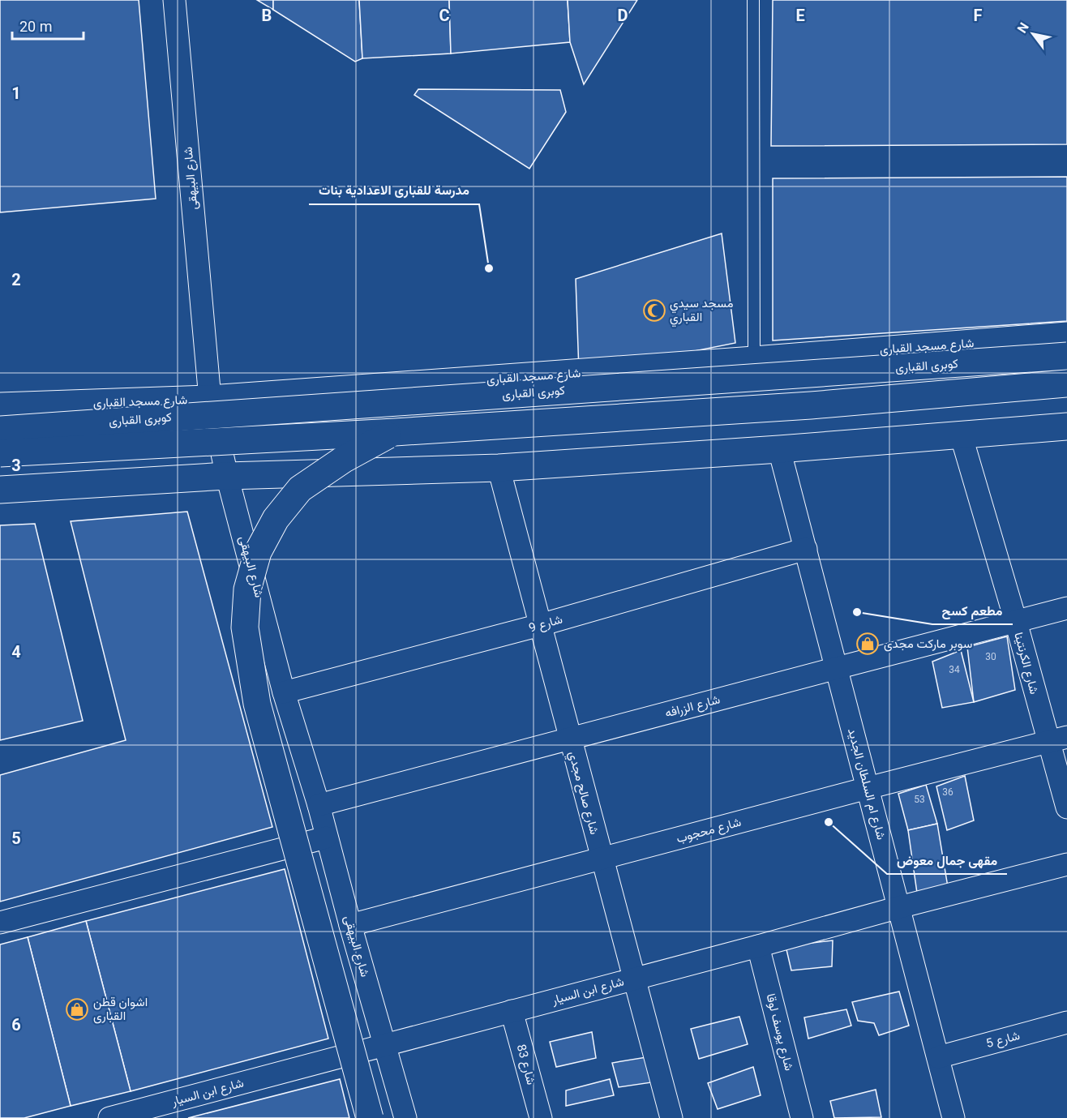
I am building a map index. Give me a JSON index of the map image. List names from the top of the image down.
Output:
{
  "streets": {
    "main road": ["شارع مسجد القبارى", "كوبرى القبارى"],
    "street": [
      "شارع البيهقى",
      "شارع 9",
      "شارع الكرنتينا",
      "شارع الزرافه",
      "شارع ام السلطان الجديد",
      "شارع صالح مجدي",
      "شارع محجوب",
      "شارع ابن السيار",
      "شارع يوسف لوقا",
      "شارع 5",
      "شارع 83"
    ]
  },
  "crossings": [
    ["شارع البيهقى", "شارع مسجد القبارى"],
    ["شارع البيهقى", "شارع 9"],
    ["شارع البيهقى", "شارع الزرافه"],
    ["شارع البيهقى", "شارع محجوب"],
    ["شارع البيهقى", "شارع ابن السيار"],
    ["شارع 9", "شارع ام السلطان الجديد"],
    ["شارع 9", "شارع صالح مجدي"],
    ["شارع الكرنتينا", "شارع الزرافه"],
    ["شارع الكرنتينا", "شارع محجوب"],
    ["شارع الزرافه", "شارع ام السلطان الجديد"],
    ["شارع الزرافه", "شارع صالح مجدي"],
    ["شارع ام السلطان الجديد", "شارع محجوب"],
    ["شارع ام السلطان الجديد", "شارع ابن السيار"],
    ["شارع ام السلطان الجديد", "شارع 5"],
    ["شارع صالح مجدي", "شارع محجوب"],
    ["شارع صالح مجدي", "شارع ابن السيار"],
    ["شارع ابن السيار", "شارع يوسف لوقا"],
    ["شارع ابن السيار", "شارع 83"]
  ],
  "places": {
    "other": ["مدرسة للقبارى الاعدادية بنات", "مطعم كسح", "مقهى جمال معوض"],
    "mosque": ["مسجد سيدي القباري"],
    "shop": ["سوبر ماركت مجدى", "اشوان قطن القبارى"]
  },
  "house_numbers": [
    "30",
    "34",
    "36",
    "53"
  ],
  "scale_bar": "20 m",
  "north": "top left",
  "grid": {
    "columns": [
      "B",
      "C",
      "D",
      "E",
      "F"
    ],
    "rows": [
      "1",
      "2",
      "3",
      "4",
      "5",
      "6"
    ]
  }
}
